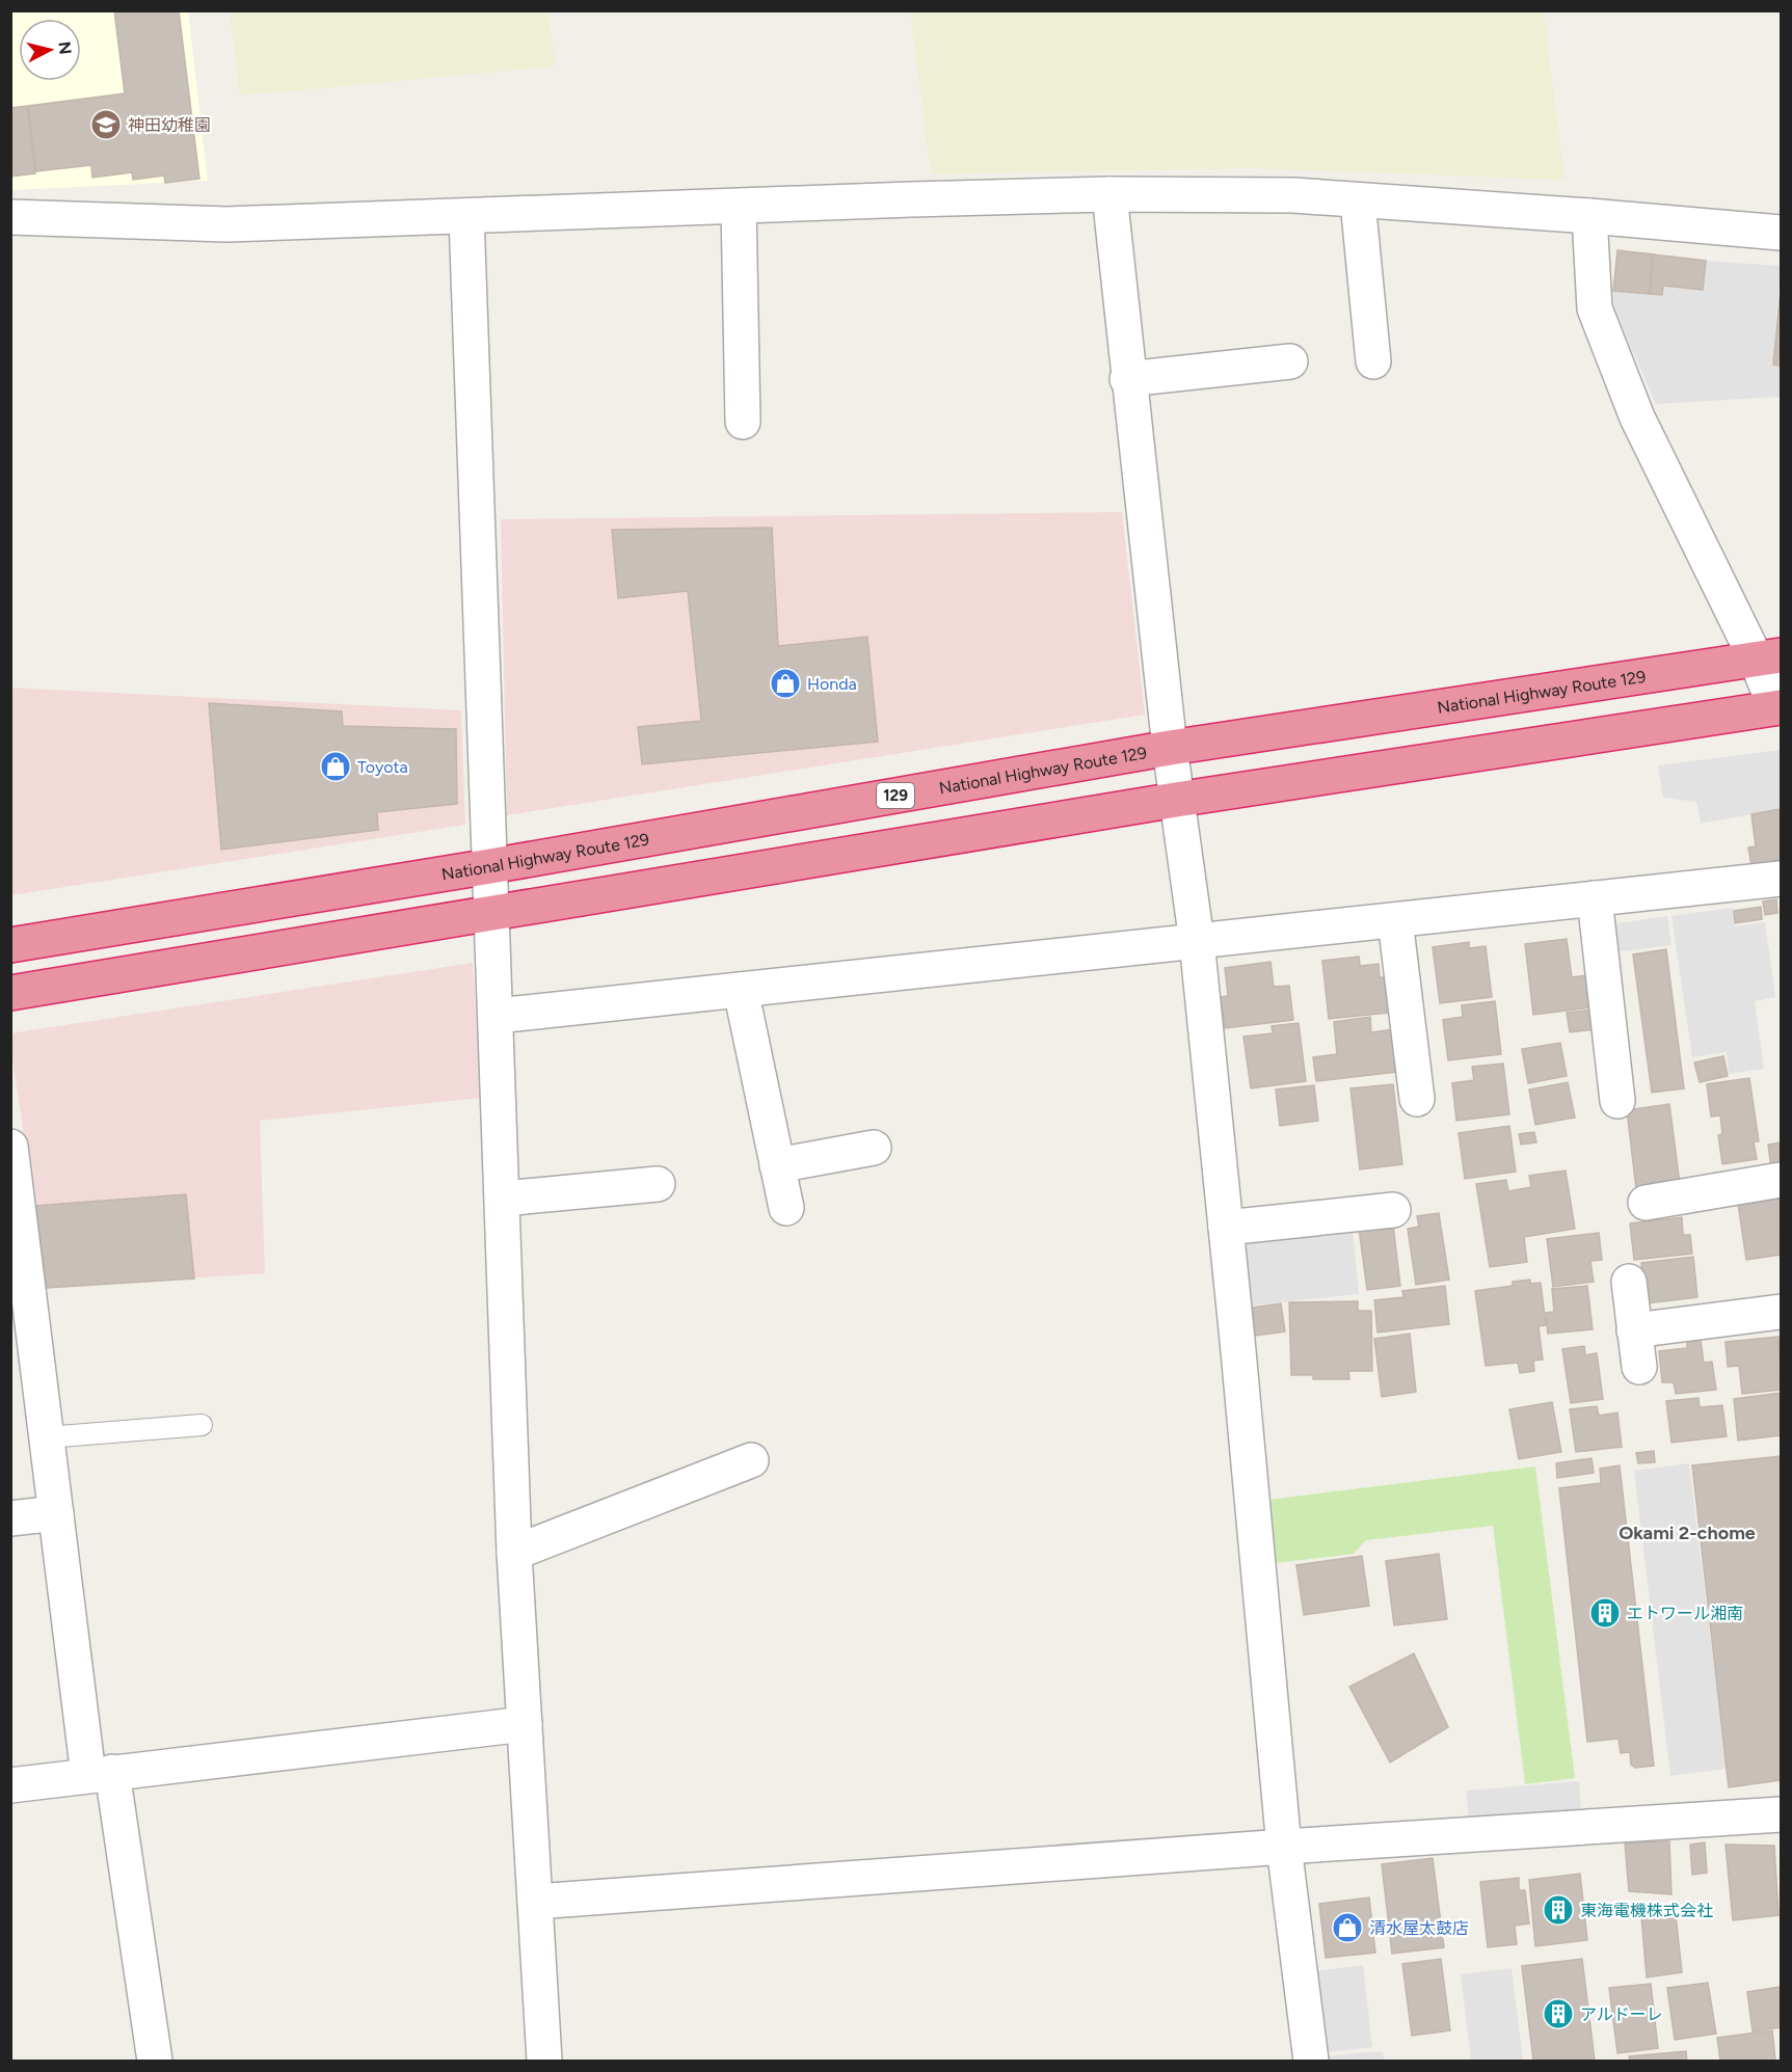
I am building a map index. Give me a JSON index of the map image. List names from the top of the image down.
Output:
{
  "streets": {
    "highway": ["National Highway Route 129", "129"]
  },
  "districts": ["Okami 2-chome"],
  "places": {
    "school or university": ["神田幼稚園"],
    "shop": ["Honda", "Toyota", "清水屋太鼓店"],
    "building": ["エトワール湘南", "東海電機株式会社", "アルドーレ"]
  },
  "north": "right"
}
